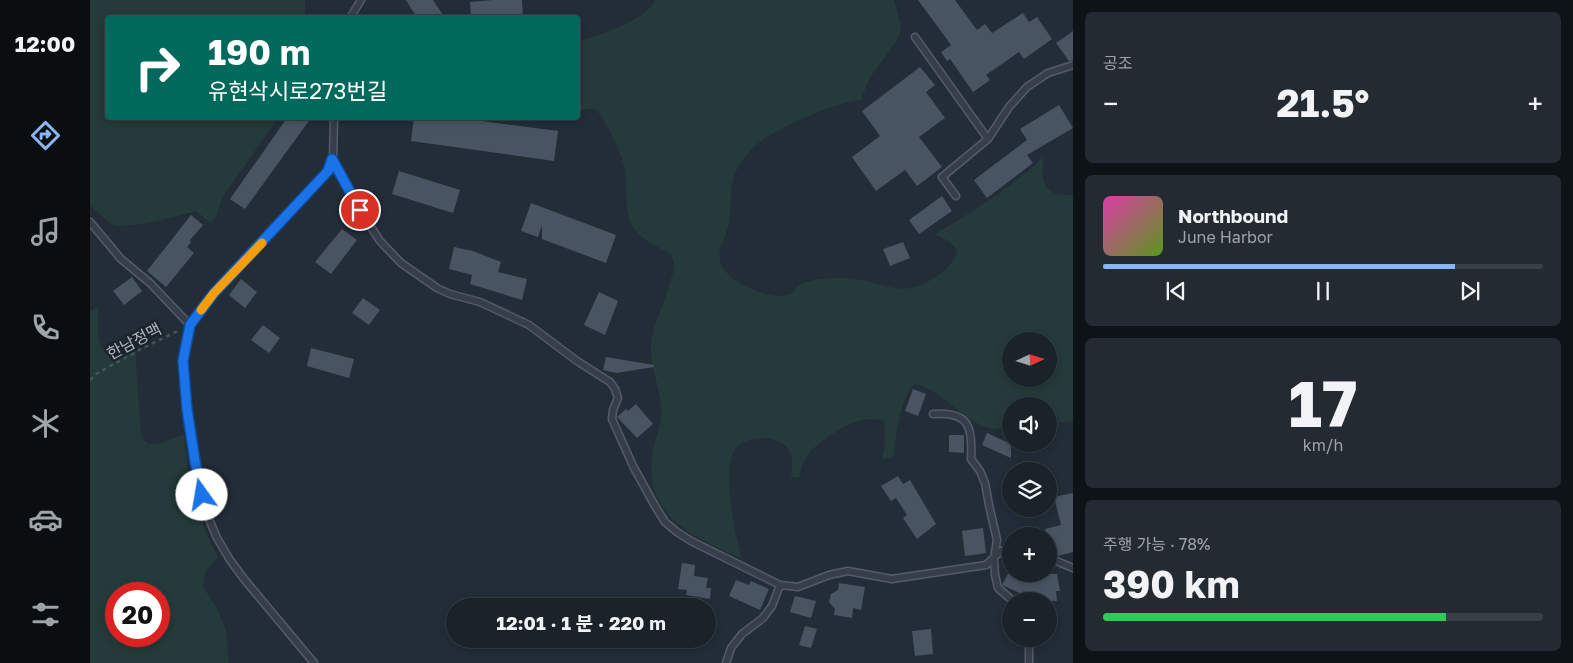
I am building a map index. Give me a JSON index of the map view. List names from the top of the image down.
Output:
{
  "streets": {
    "path": ["한남정맥"]
  },
  "north": "right",
  "page": {
    "tabs": "12:00",
    "tile": [
      "공조",
      ["17", "km/h"],
      ["주행 가능 · 78%", "390 km"]
    ],
    "turn": ["190 m", "유현삭시로273번길"],
    "heat": ["−", "21.5°", "+"],
    "song": ["Northbound", "June Harbor"],
    "map_buttons": ["+", "−"],
    "limit": "20",
    "trip": "12:01 · 1 분 · 220 m"
  }
}
